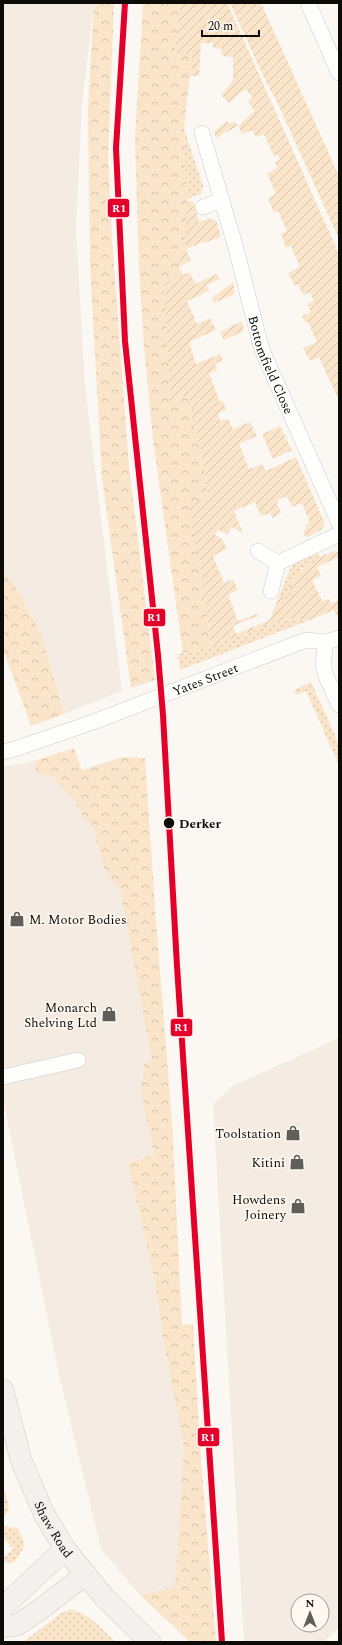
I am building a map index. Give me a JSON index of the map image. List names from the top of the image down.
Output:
{
  "streets": {
    "main road": ["Shaw Road"],
    "street": ["Bottomfield Close", "Yates Street"]
  },
  "places": {
    "other": ["Derker"],
    "shop": [
      "M. Motor Bodies",
      "Monarch Shelving Ltd",
      "Toolstation",
      "Kitini",
      "Howdens Joinery"
    ]
  },
  "lines": ["transit line R1"],
  "scale_bar": "20 m",
  "north": "top"
}
